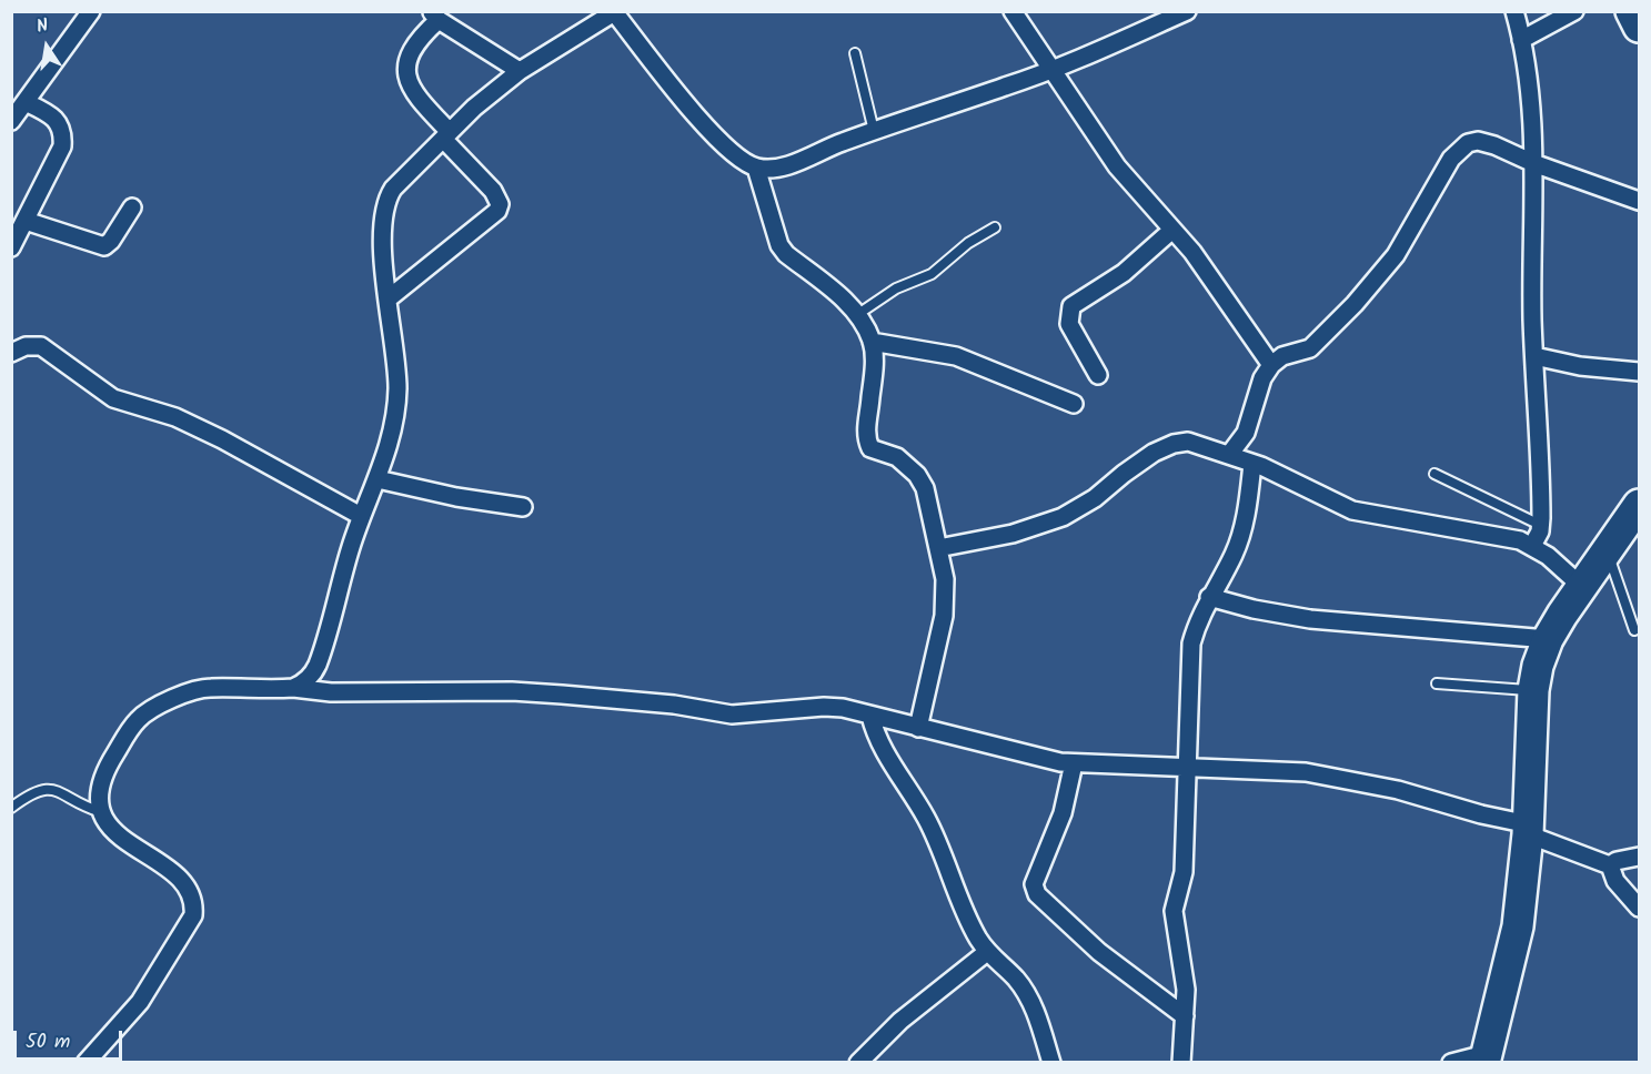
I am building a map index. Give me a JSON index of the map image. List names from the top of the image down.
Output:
{
  "scale_bar": "50 m",
  "north": "top"
}
